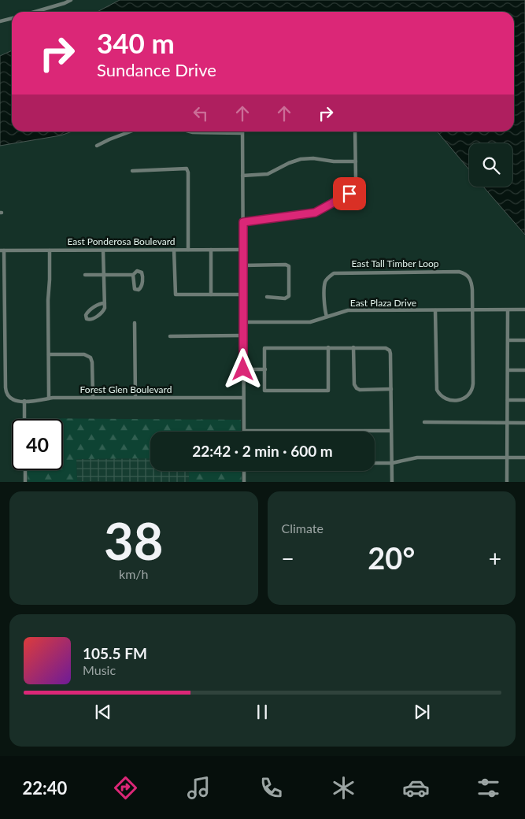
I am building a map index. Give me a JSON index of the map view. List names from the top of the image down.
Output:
{
  "streets": {
    "street": [
      "East Ponderosa Boulevard",
      "East Tall Timber Loop",
      "East Plaza Drive",
      "Forest Glen Boulevard"
    ]
  },
  "crossings": [
    ["East Ponderosa Boulevard", "Forest Glen Boulevard"],
    ["East Tall Timber Loop", "East Plaza Drive"]
  ],
  "page": {
    "turn": ["340 m", "Sundance Drive"],
    "limit": "40",
    "trip": "22:42 · 2 min · 600 m",
    "tile": [
      ["38", "km/h"],
      "Climate"
    ],
    "heat": ["−", "20°", "+"],
    "song": ["105.5 FM", "Music"],
    "tabs": "22:40"
  }
}
